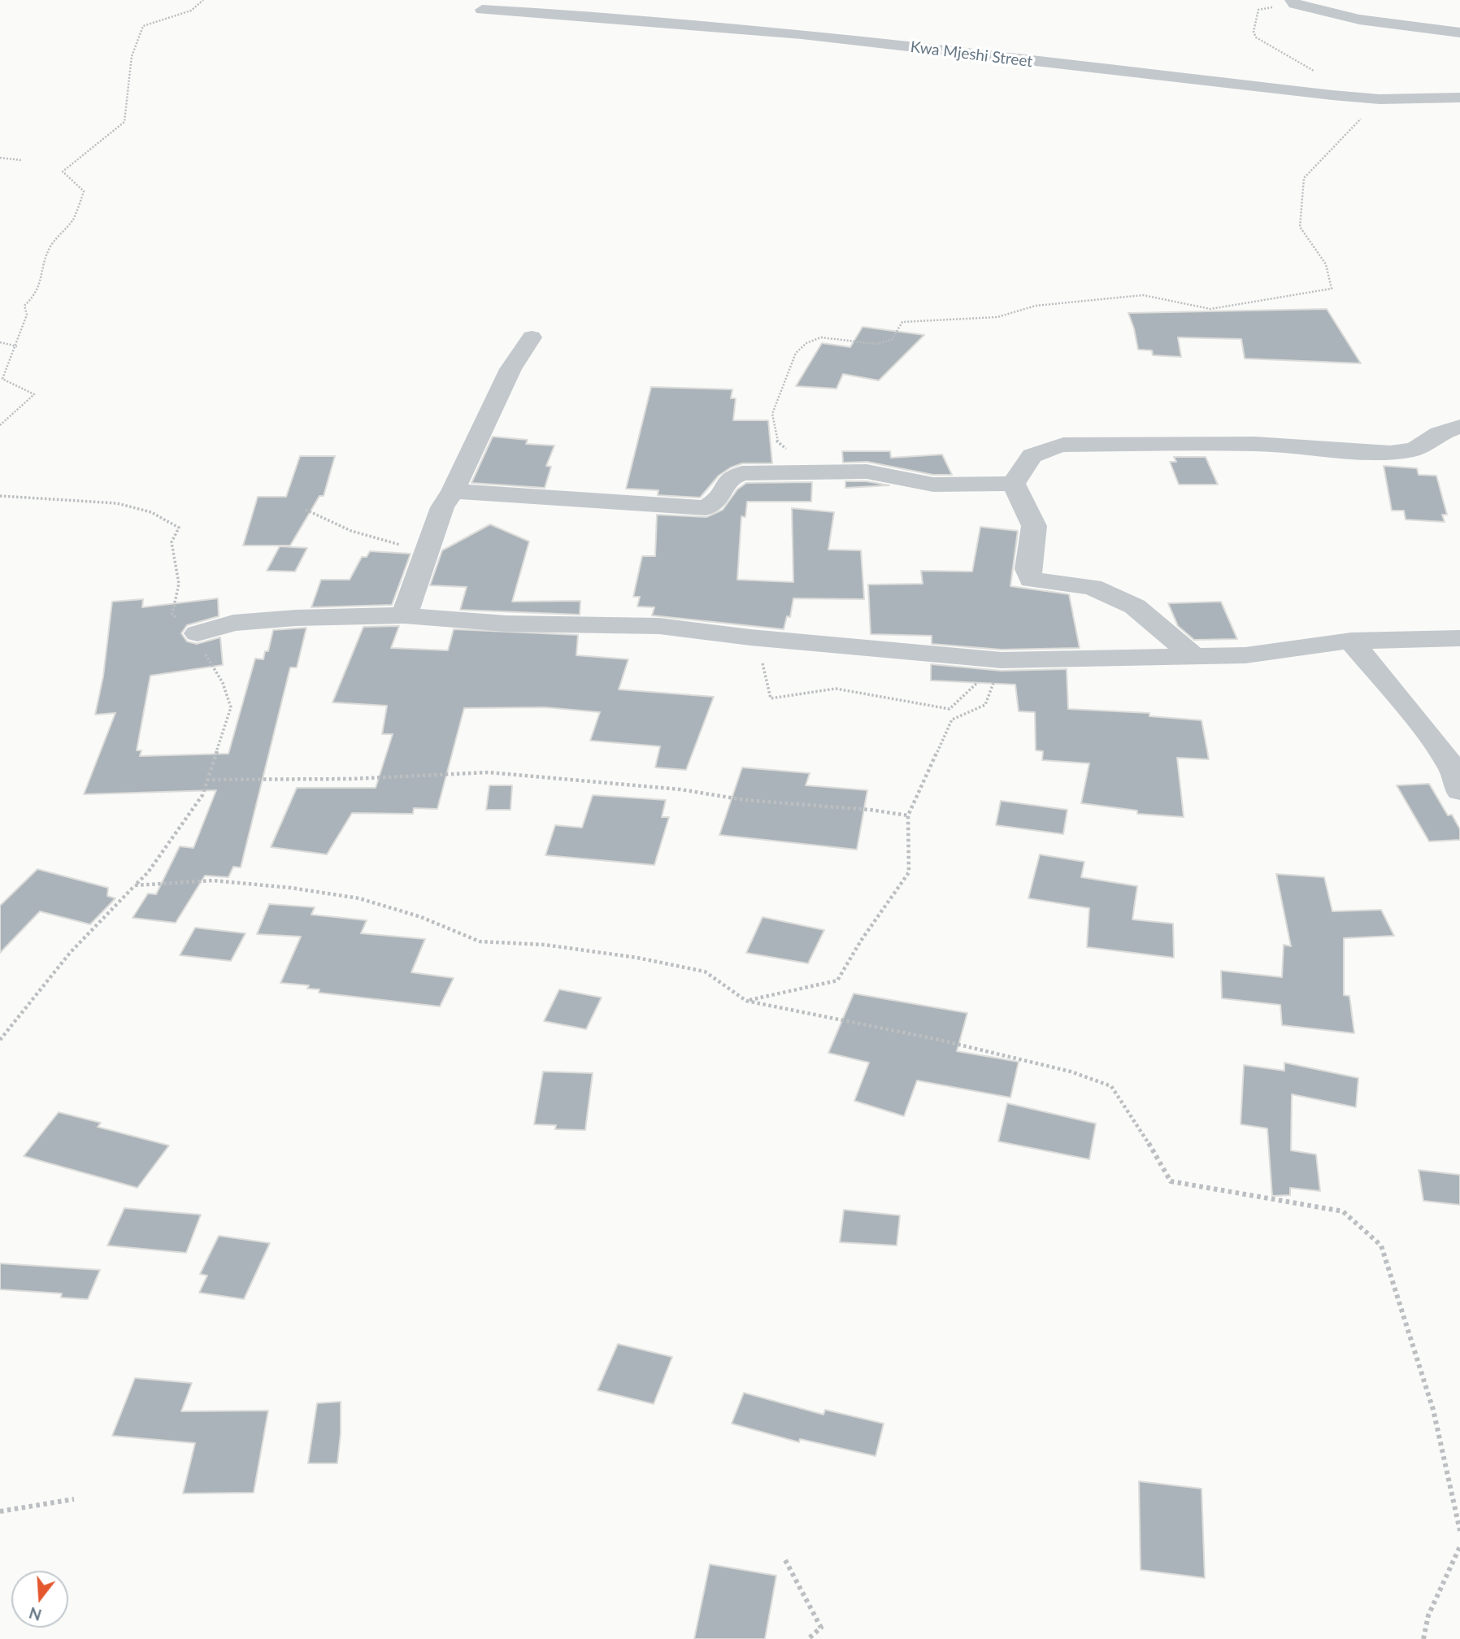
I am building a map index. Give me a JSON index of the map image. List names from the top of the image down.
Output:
{
  "streets": {
    "street": ["Kwa Mjeshi Street"]
  },
  "north": "bottom"
}
